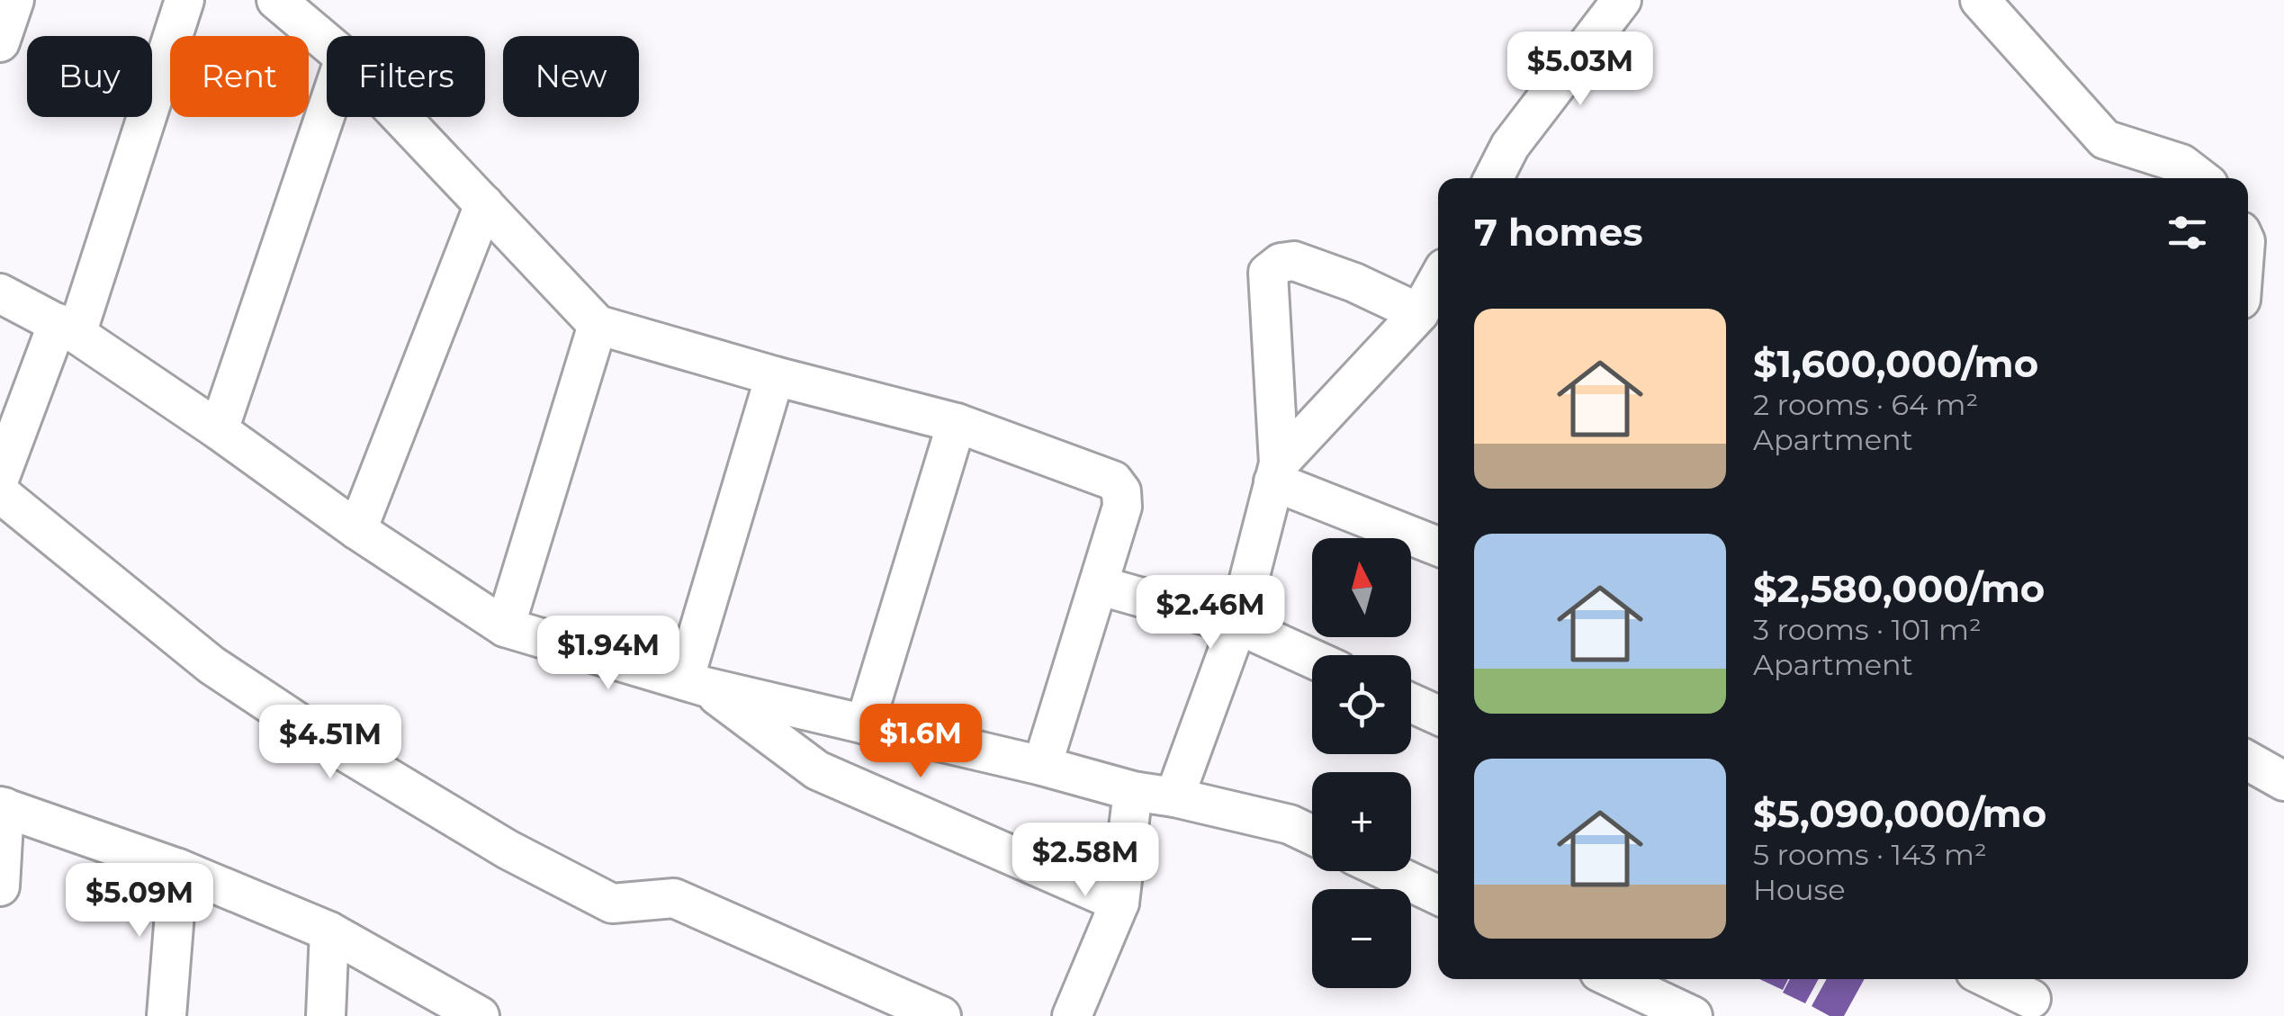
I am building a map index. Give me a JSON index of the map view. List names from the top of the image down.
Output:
{
  "north": "top",
  "page": {
    "price": [
      "$5.03M",
      "$2.46M",
      "$1.94M",
      "$1.6M",
      "$4.51M",
      "$2.58M",
      "$5.09M"
    ],
    "chip": [
      "Buy",
      "Rent",
      "Filters",
      "New"
    ],
    "heading": "7 homes",
    "list": [
      {
        "name": "$1,600,000/mo",
        "note": "2 rooms · 64 m² · Apartment"
      },
      {
        "name": "$2,580,000/mo",
        "note": "3 rooms · 101 m² · Apartment"
      },
      {
        "name": "$5,090,000/mo",
        "note": "5 rooms · 143 m² · House"
      }
    ],
    "map_buttons": ["+", "−"]
  }
}
